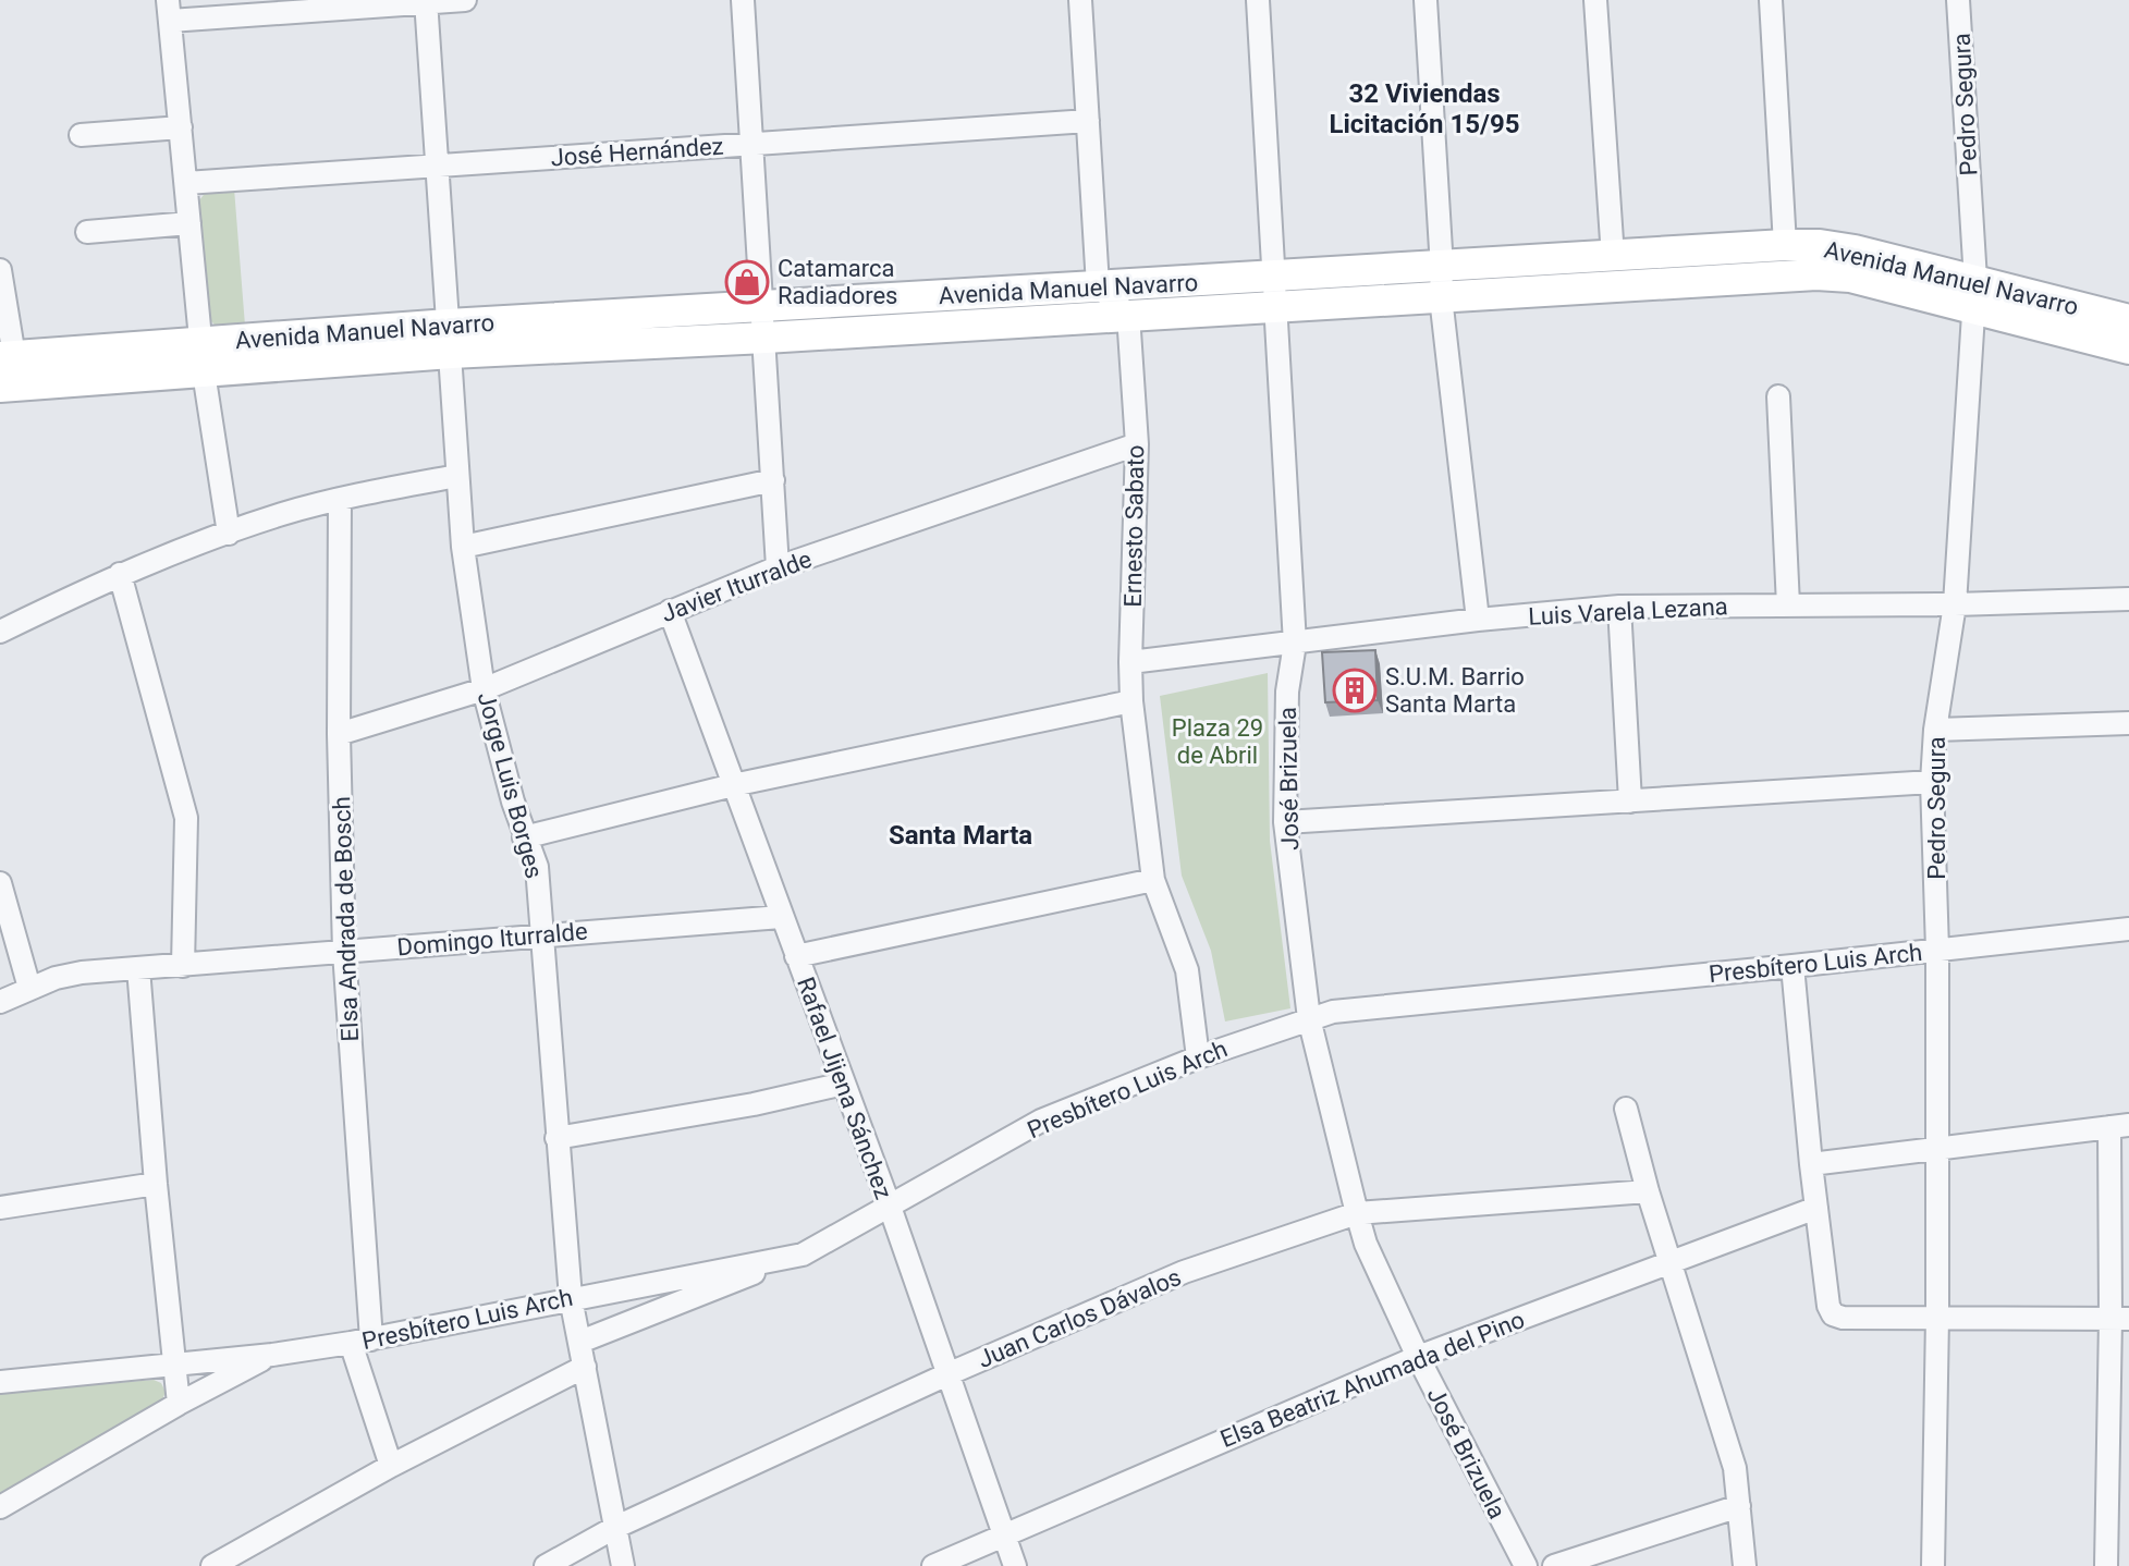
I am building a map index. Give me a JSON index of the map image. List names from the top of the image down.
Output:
{
  "streets": {
    "main road": ["Avenida Manuel Navarro"],
    "street": [
      "Pedro Segura",
      "José Hernández",
      "Ernesto Sabato",
      "Javier Iturralde",
      "Luis Varela Lezana",
      "José Brizuela",
      "Jorge Luis Borges",
      "Elsa Andrada de Bosch",
      "Domingo Iturralde",
      "Presbítero Luis Arch",
      "Rafael Jijena Sánchez",
      "Juan Carlos Dávalos",
      "Elsa Beatriz Ahumada del Pino"
    ]
  },
  "crossings": [
    ["Pedro Segura", "Avenida Manuel Navarro"],
    ["Pedro Segura", "Luis Varela Lezana"],
    ["Pedro Segura", "Presbítero Luis Arch"],
    ["José Hernández", "Jorge Luis Borges"],
    ["Avenida Manuel Navarro", "Ernesto Sabato"],
    ["Avenida Manuel Navarro", "José Brizuela"],
    ["Avenida Manuel Navarro", "Jorge Luis Borges"],
    ["Ernesto Sabato", "Javier Iturralde"],
    ["Ernesto Sabato", "Luis Varela Lezana"],
    ["Ernesto Sabato", "Presbítero Luis Arch"],
    ["Javier Iturralde", "Jorge Luis Borges"],
    ["Javier Iturralde", "Elsa Andrada de Bosch"],
    ["Javier Iturralde", "Rafael Jijena Sánchez"],
    ["Luis Varela Lezana", "José Brizuela"],
    ["José Brizuela", "Presbítero Luis Arch"],
    ["José Brizuela", "Juan Carlos Dávalos"],
    ["José Brizuela", "Elsa Beatriz Ahumada del Pino"],
    ["Jorge Luis Borges", "Domingo Iturralde"],
    ["Jorge Luis Borges", "Presbítero Luis Arch"],
    ["Jorge Luis Borges", "Juan Carlos Dávalos"],
    ["Elsa Andrada de Bosch", "Domingo Iturralde"],
    ["Elsa Andrada de Bosch", "Presbítero Luis Arch"],
    ["Domingo Iturralde", "Rafael Jijena Sánchez"],
    ["Presbítero Luis Arch", "Rafael Jijena Sánchez"],
    ["Rafael Jijena Sánchez", "Juan Carlos Dávalos"],
    ["Rafael Jijena Sánchez", "Elsa Beatriz Ahumada del Pino"]
  ],
  "districts": ["32 Viviendas Licitación 15/95", "Santa Marta"],
  "parks": ["Plaza 29 de Abril"],
  "places": {
    "shop": ["Catamarca Radiadores"],
    "building": ["S.U.M. Barrio Santa Marta"]
  }
}
